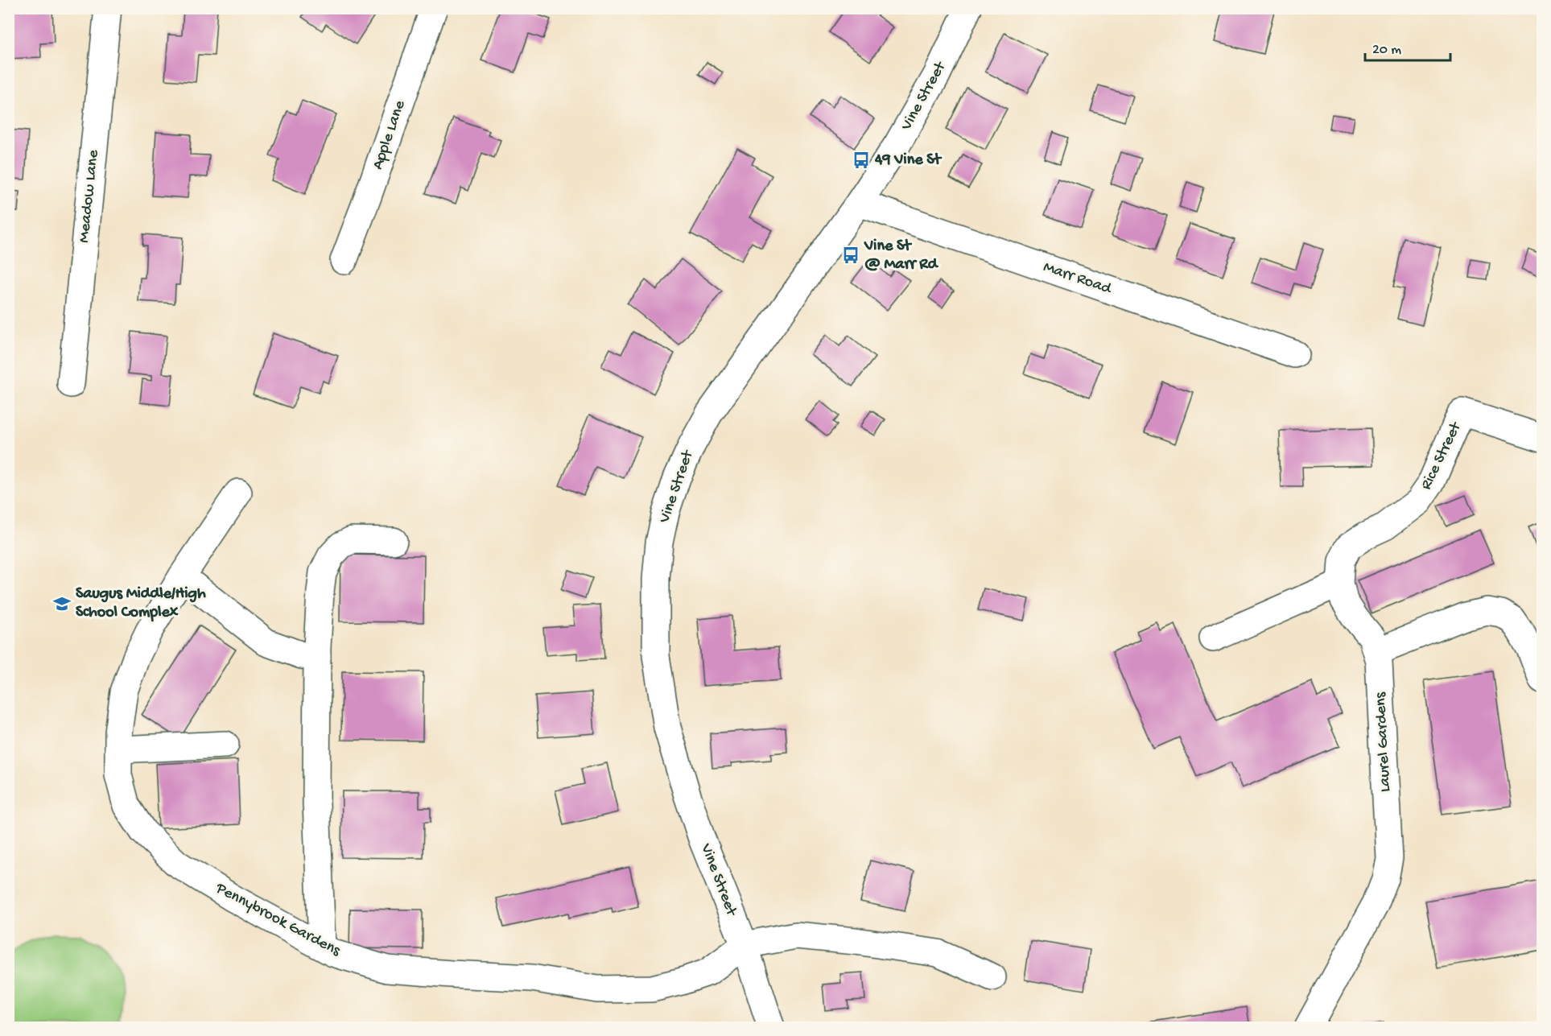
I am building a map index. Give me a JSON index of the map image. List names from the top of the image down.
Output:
{
  "streets": {
    "street": [
      "Vine Street",
      "Apple Lane",
      "Meadow Lane",
      "Marr Road",
      "Rice Street",
      "Laurel Gardens",
      "Pennybrook Gardens"
    ]
  },
  "crossings": [
    ["Vine Street", "Marr Road"],
    ["Vine Street", "Pennybrook Gardens"],
    ["Rice Street", "Laurel Gardens"]
  ],
  "places": {
    "bus stop": ["49 Vine St", "Vine St @ Marr Rd"],
    "school or university": ["Saugus Middle/High School Complex"]
  },
  "scale_bar": "20 m"
}
